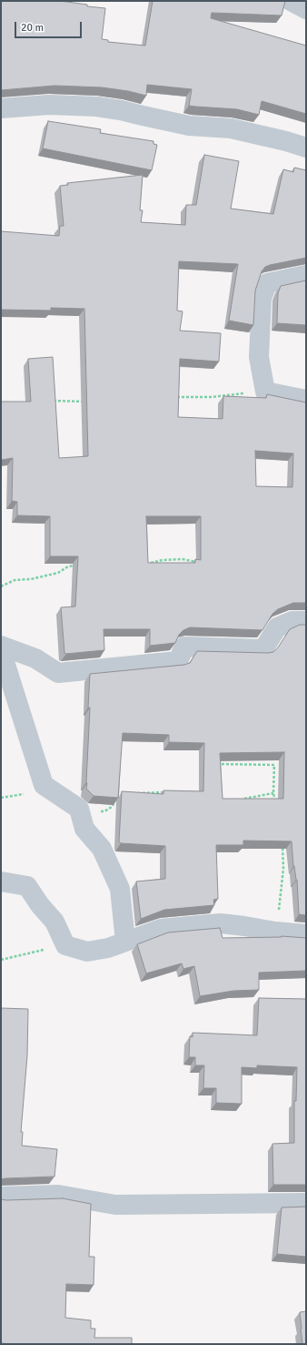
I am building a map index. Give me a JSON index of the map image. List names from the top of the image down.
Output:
{
  "scale_bar": "20 m"
}
